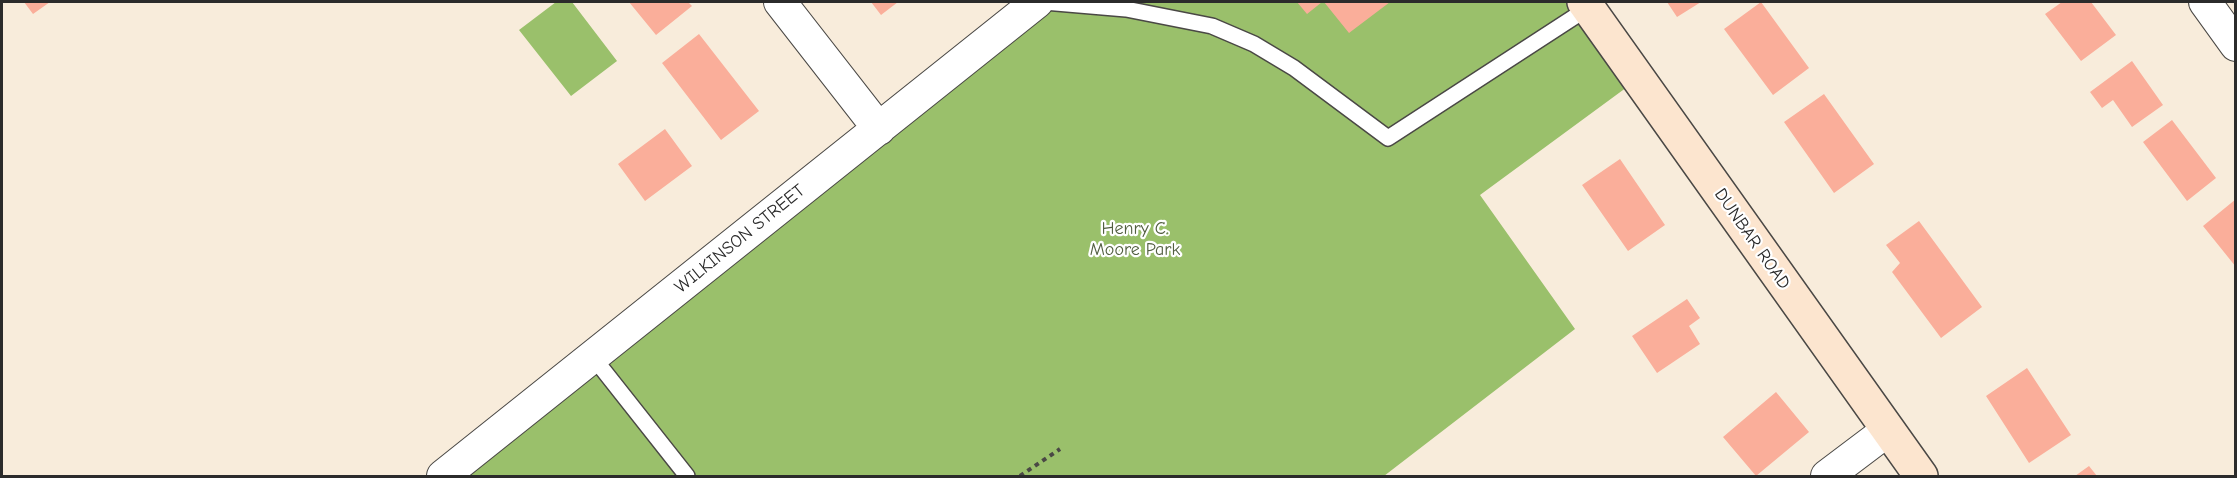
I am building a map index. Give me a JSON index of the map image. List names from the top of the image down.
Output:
{
  "streets": {
    "street": ["WILKINSON STREET", "DUNBAR ROAD"]
  },
  "parks": ["Henry C. Moore Park"]
}
